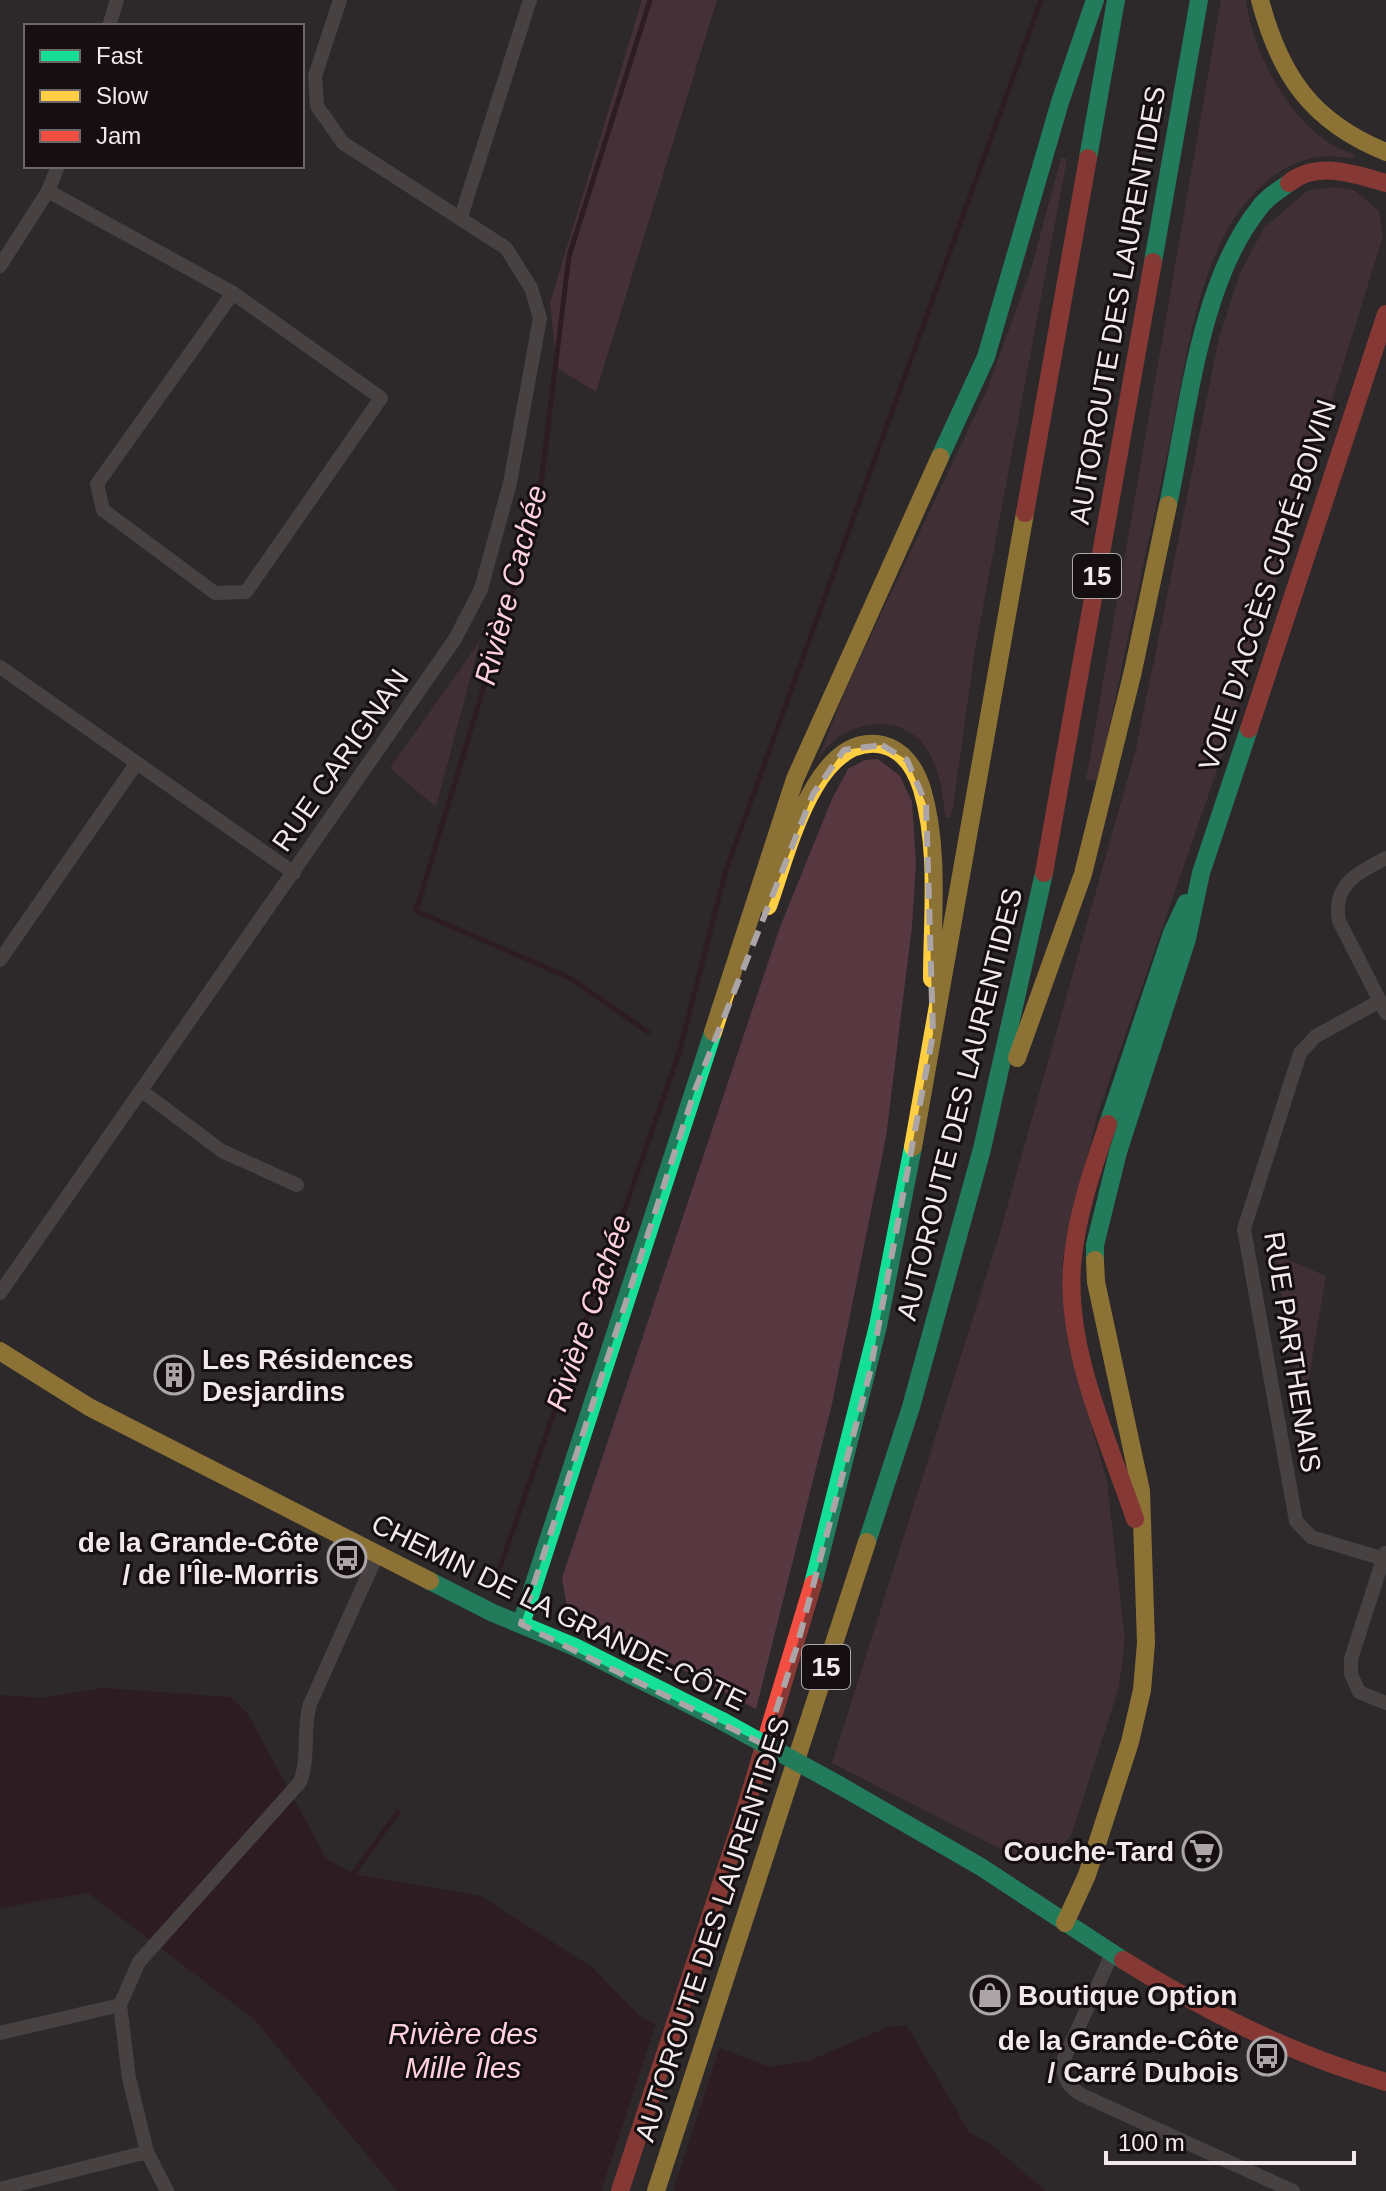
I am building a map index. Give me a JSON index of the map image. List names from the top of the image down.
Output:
{
  "streets": {
    "main road": [
      "AUTOROUTE DES LAURENTIDES",
      "15",
      "VOIE D'ACCÈS CURÉ-BOIVIN",
      "CHEMIN DE LA GRANDE-CÔTE"
    ],
    "street": ["RUE CARIGNAN", "RUE PARTHENAIS"]
  },
  "crossings": [
    ["VOIE D'ACCÈS CURÉ-BOIVIN", "CHEMIN DE LA GRANDE-CÔTE"]
  ],
  "water": ["Rivière Cachée", "Rivière des Mille Îles"],
  "places": {
    "building": ["Les Résidences Desjardins"],
    "bus stop": ["de la Grande-Côte / de l'Île-Morris", "de la Grande-Côte / Carré Dubois"],
    "supermarket": ["Couche-Tard"],
    "shop": ["Boutique Option"]
  },
  "legend": ["Fast", "Slow", "Jam"],
  "scale_bar": "100 m"
}
